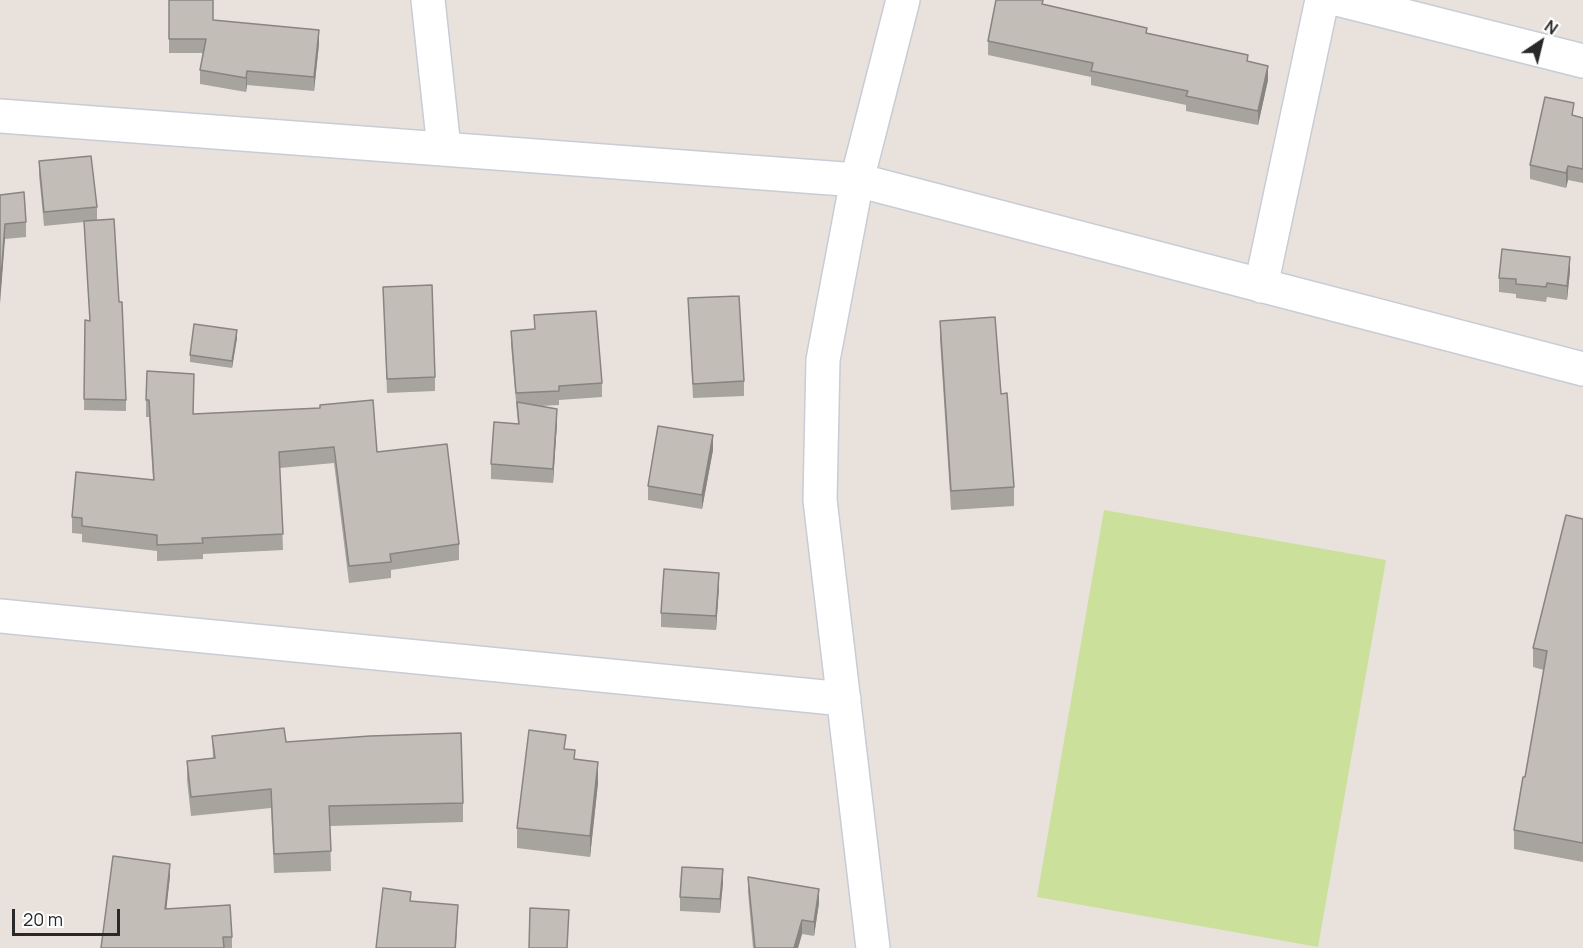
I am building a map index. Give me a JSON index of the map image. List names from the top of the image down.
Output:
{
  "scale_bar": "20 m",
  "north": "top right"
}
